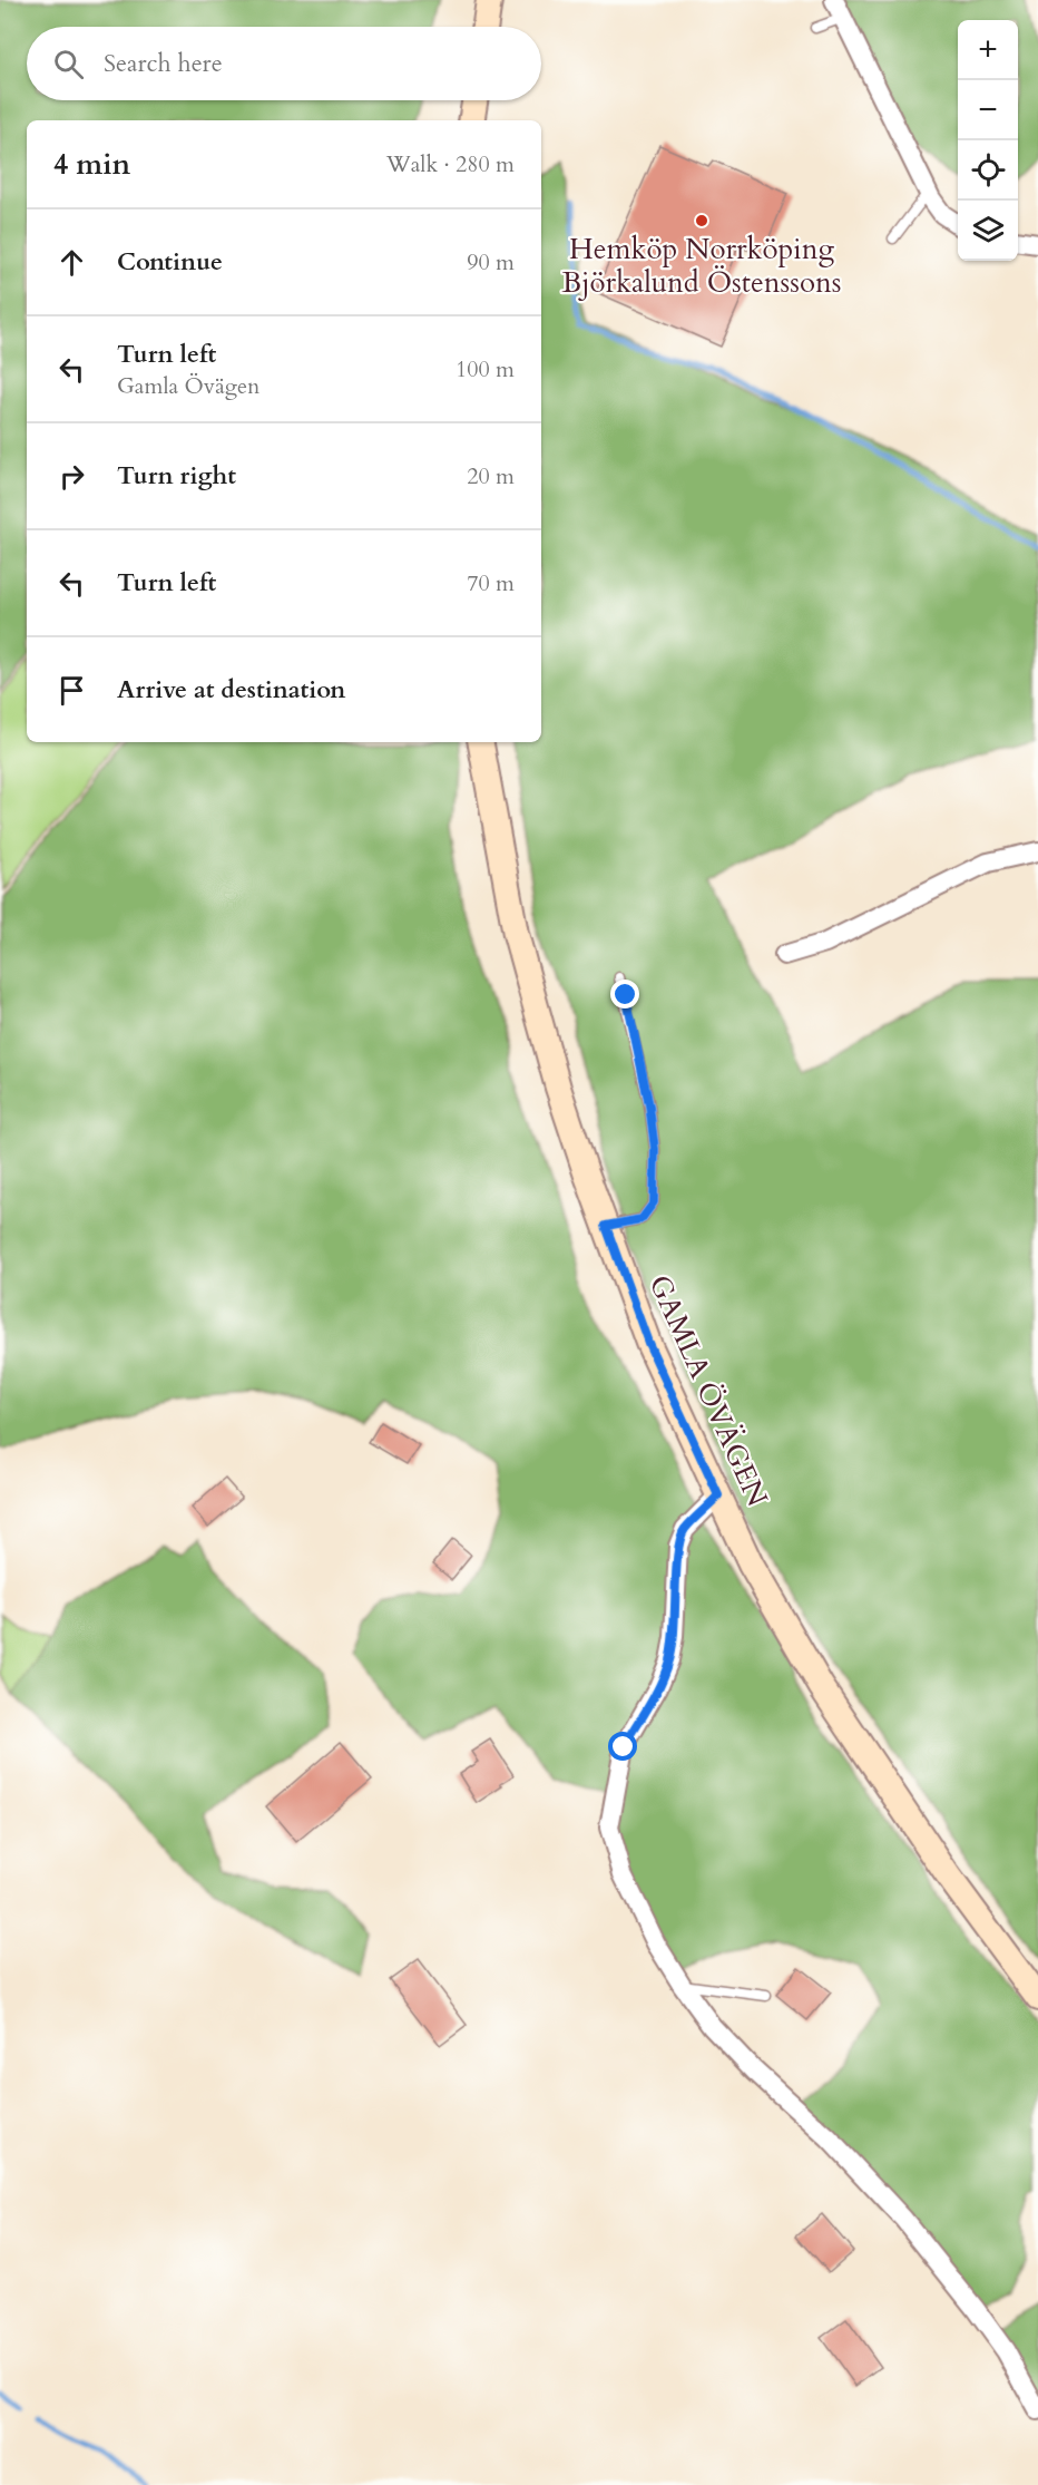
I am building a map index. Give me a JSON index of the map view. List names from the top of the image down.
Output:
{
  "streets": {
    "main road": ["GAMLA ÖVÄGEN"]
  },
  "places": ["Hemköp Norrköping Björkalund Östenssons"],
  "page": {
    "map_buttons": ["+", "−"],
    "search": "Search here",
    "heading": ["4 min", "Walk · 280 m"],
    "list": [
      ["Continue", "90 m"],
      ["Turn left", "Gamla Övägen", "100 m"],
      ["Turn right", "20 m"],
      ["Turn left", "70 m"],
      "Arrive at destination"
    ]
  }
}
